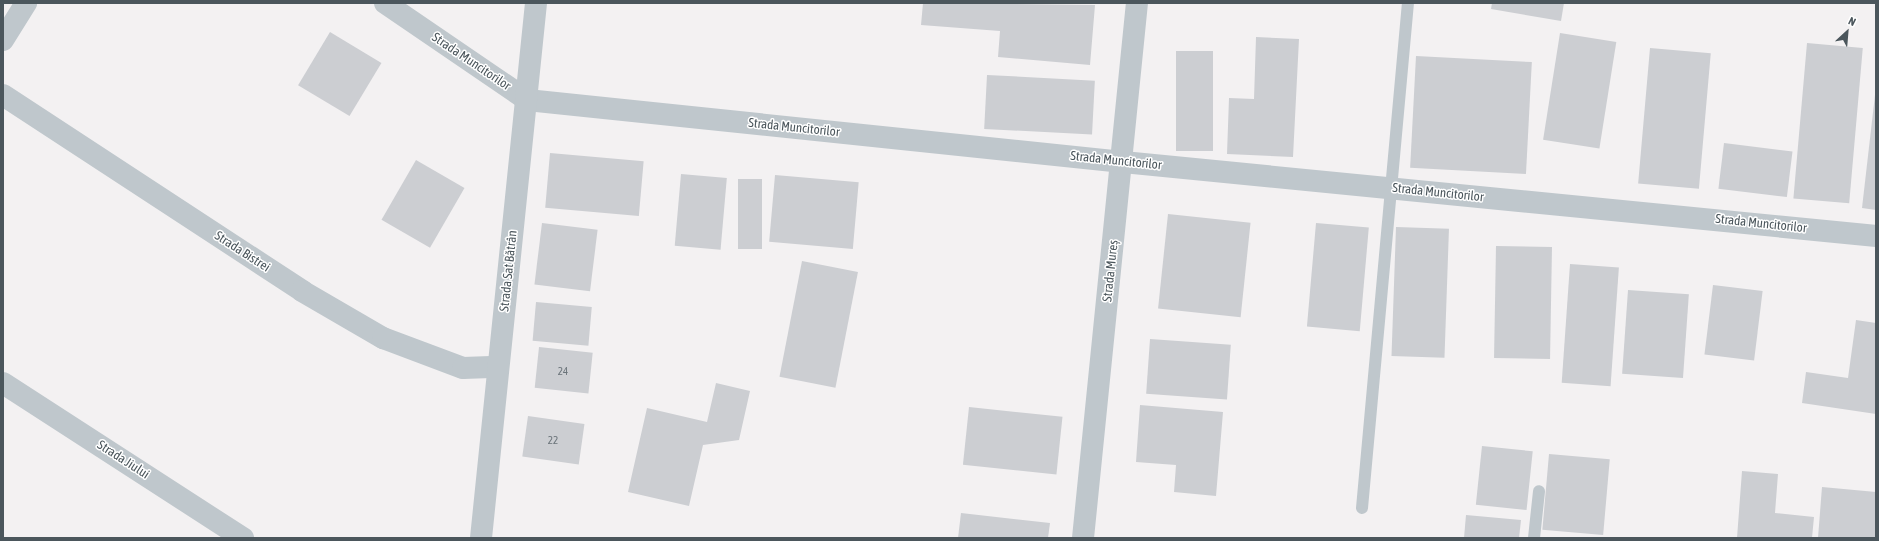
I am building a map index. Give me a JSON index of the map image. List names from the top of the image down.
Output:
{
  "streets": {
    "street": [
      "Strada Muncitorilor",
      "Strada Bistrei",
      "Strada Sat Bătrân",
      "Strada Mureș",
      "Strada Jiului"
    ]
  },
  "crossings": [
    ["Strada Muncitorilor", "Strada Sat Bătrân"],
    ["Strada Muncitorilor", "Strada Mureș"],
    ["Strada Bistrei", "Strada Sat Bătrân"]
  ],
  "house_numbers": ["24", "22"],
  "north": "top right"
}
